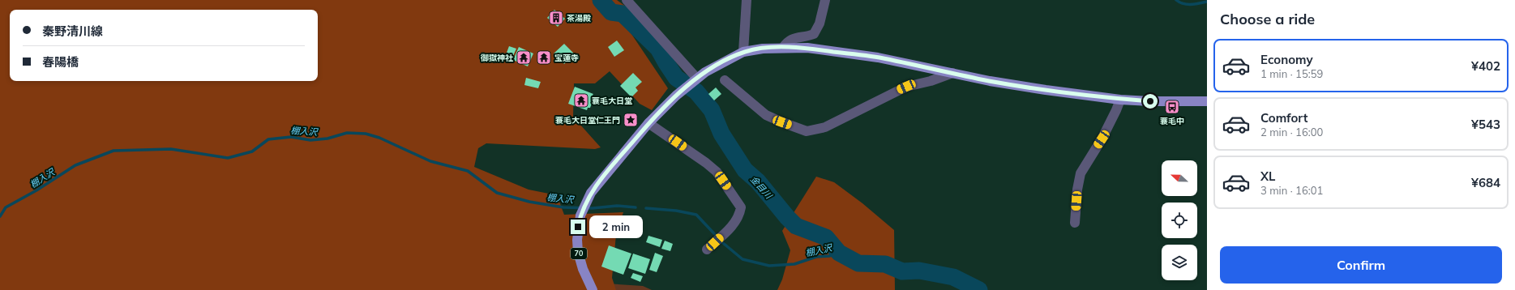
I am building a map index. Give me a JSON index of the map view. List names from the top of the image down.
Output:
{
  "streets": {
    "main road": ["70"]
  },
  "water": ["棚入沢", "金目川"],
  "places": {
    "building": ["茶湯殿"],
    "temple": ["御獄神社", "宝蓮寺", "蓑毛大日堂"],
    "bus stop": ["蓑毛中"],
    "place": ["蓑毛大日堂仁王門"]
  },
  "north": "left",
  "page": {
    "heading": "Choose a ride",
    "banner": ["秦野清川線", "春陽橋"],
    "list": [
      {
        "name": "Economy",
        "note": "1 min · 15:59",
        "value": "¥402"
      },
      {
        "name": "Comfort",
        "note": "2 min · 16:00",
        "value": "¥543"
      },
      {
        "name": "XL",
        "note": "3 min · 16:01",
        "value": "¥684"
      }
    ],
    "bubble": "2 min",
    "buttons": "Confirm"
  }
}
